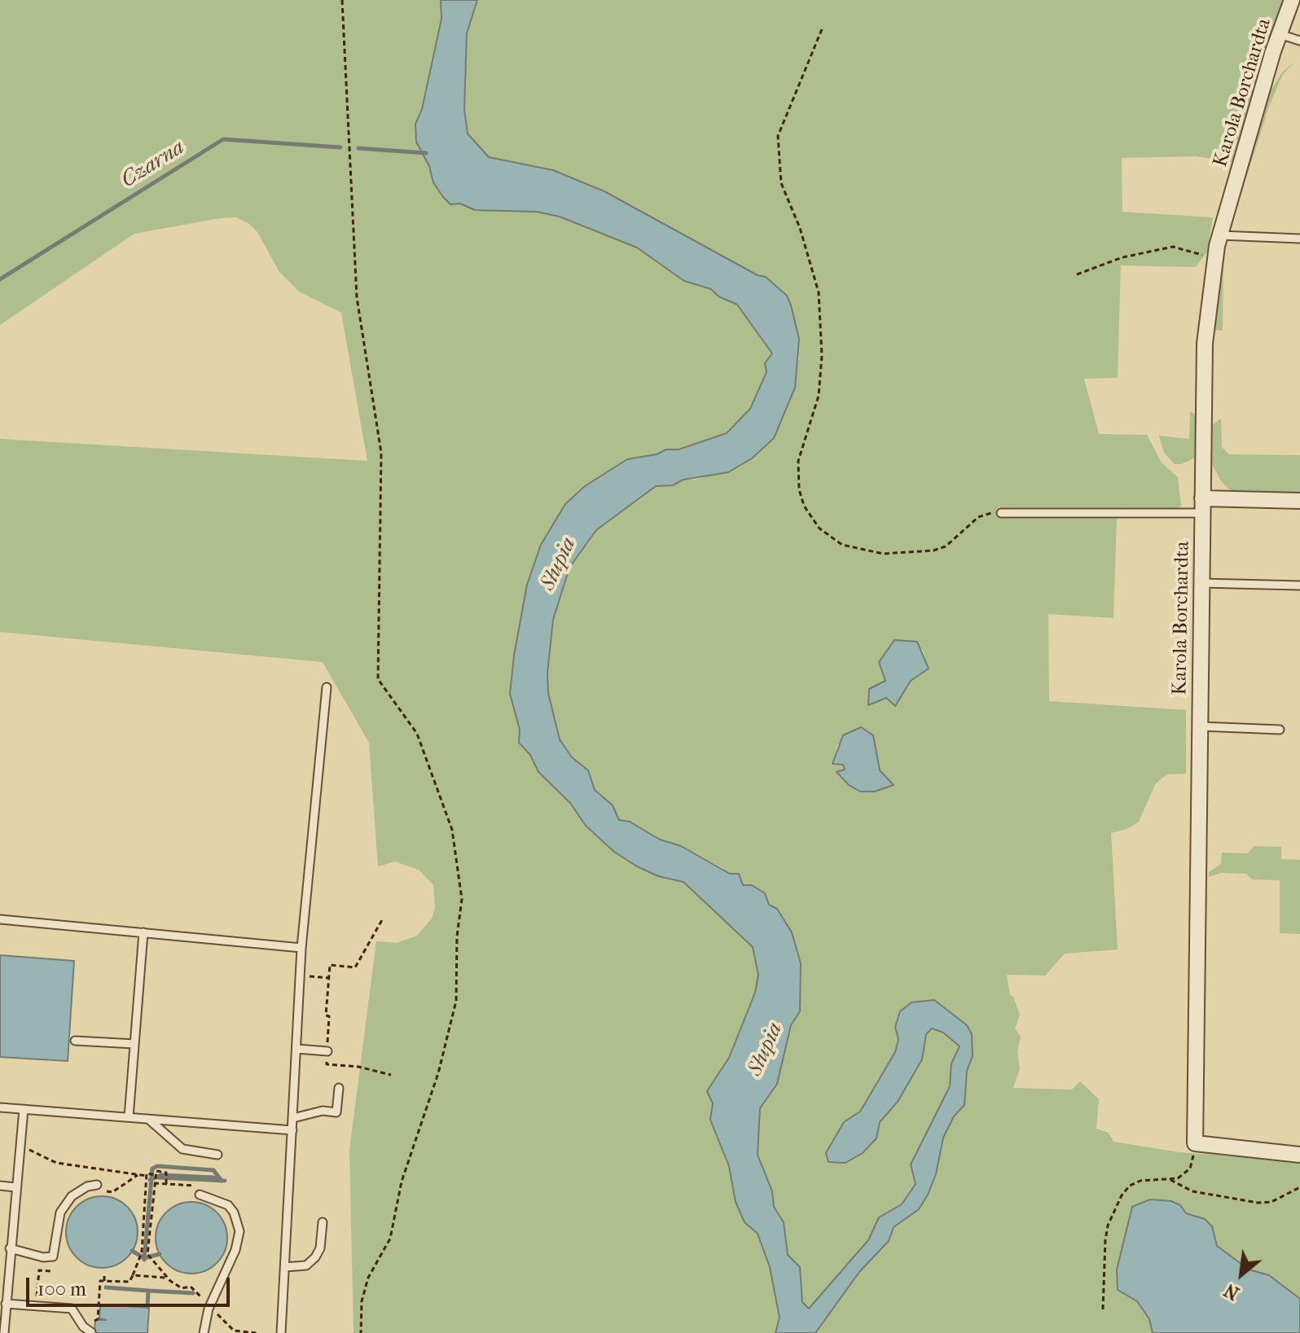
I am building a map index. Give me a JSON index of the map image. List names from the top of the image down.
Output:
{
  "streets": {
    "street": ["Karola Borchardta"]
  },
  "water": ["Czarna", "Słupia"],
  "scale_bar": "100 m",
  "north": "bottom left"
}
